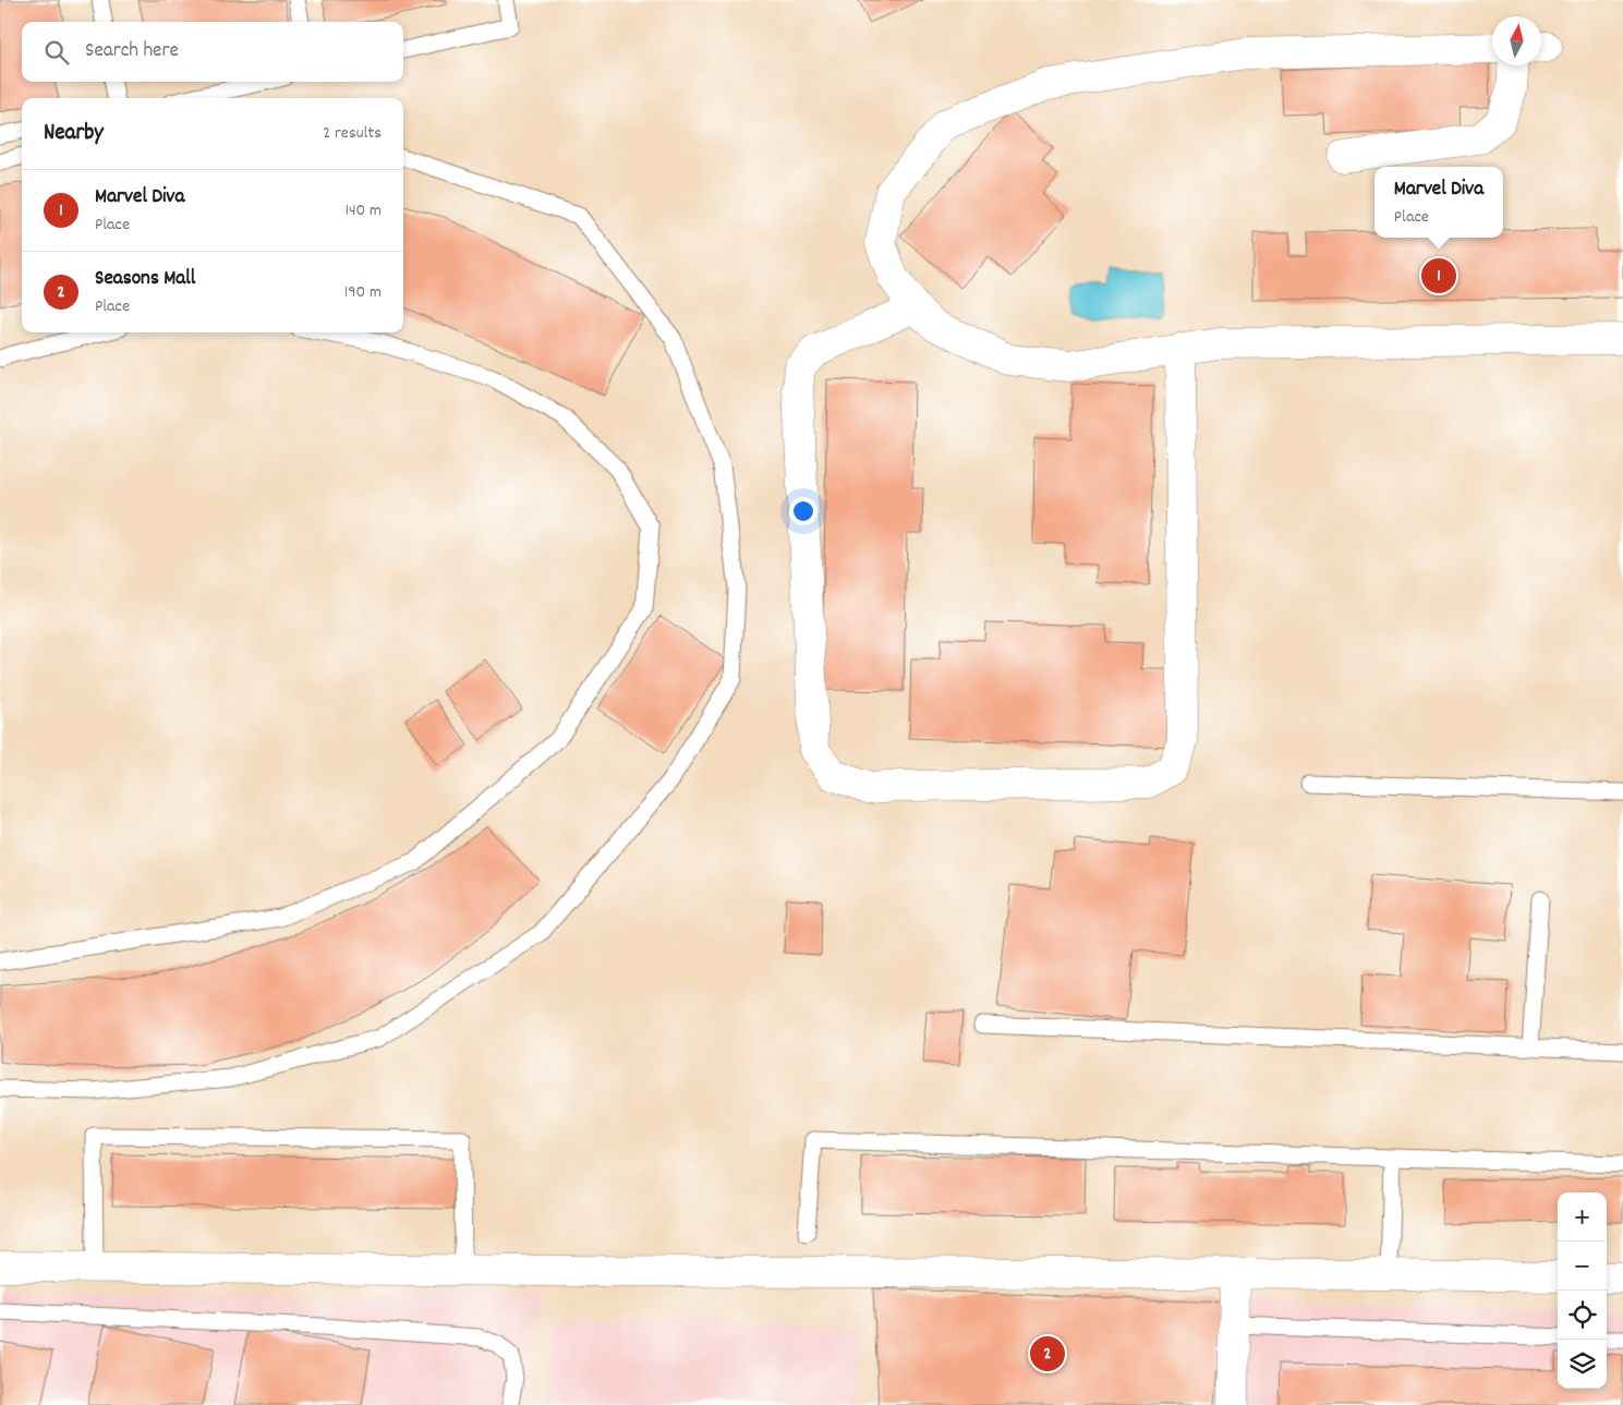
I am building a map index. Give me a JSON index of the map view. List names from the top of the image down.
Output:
{
  "north": "top",
  "page": {
    "search": "Search here",
    "heading": ["Nearby", "2 results"],
    "popup": ["Marvel Diva", "Place"],
    "list": [
      {
        "mark": "1",
        "name": "Marvel Diva",
        "note": "Place",
        "value": "140 m"
      },
      {
        "mark": "2",
        "name": "Seasons Mall",
        "note": "Place",
        "value": "190 m"
      }
    ],
    "pins": ["1", "2"],
    "map_buttons": ["+", "−"]
  }
}
